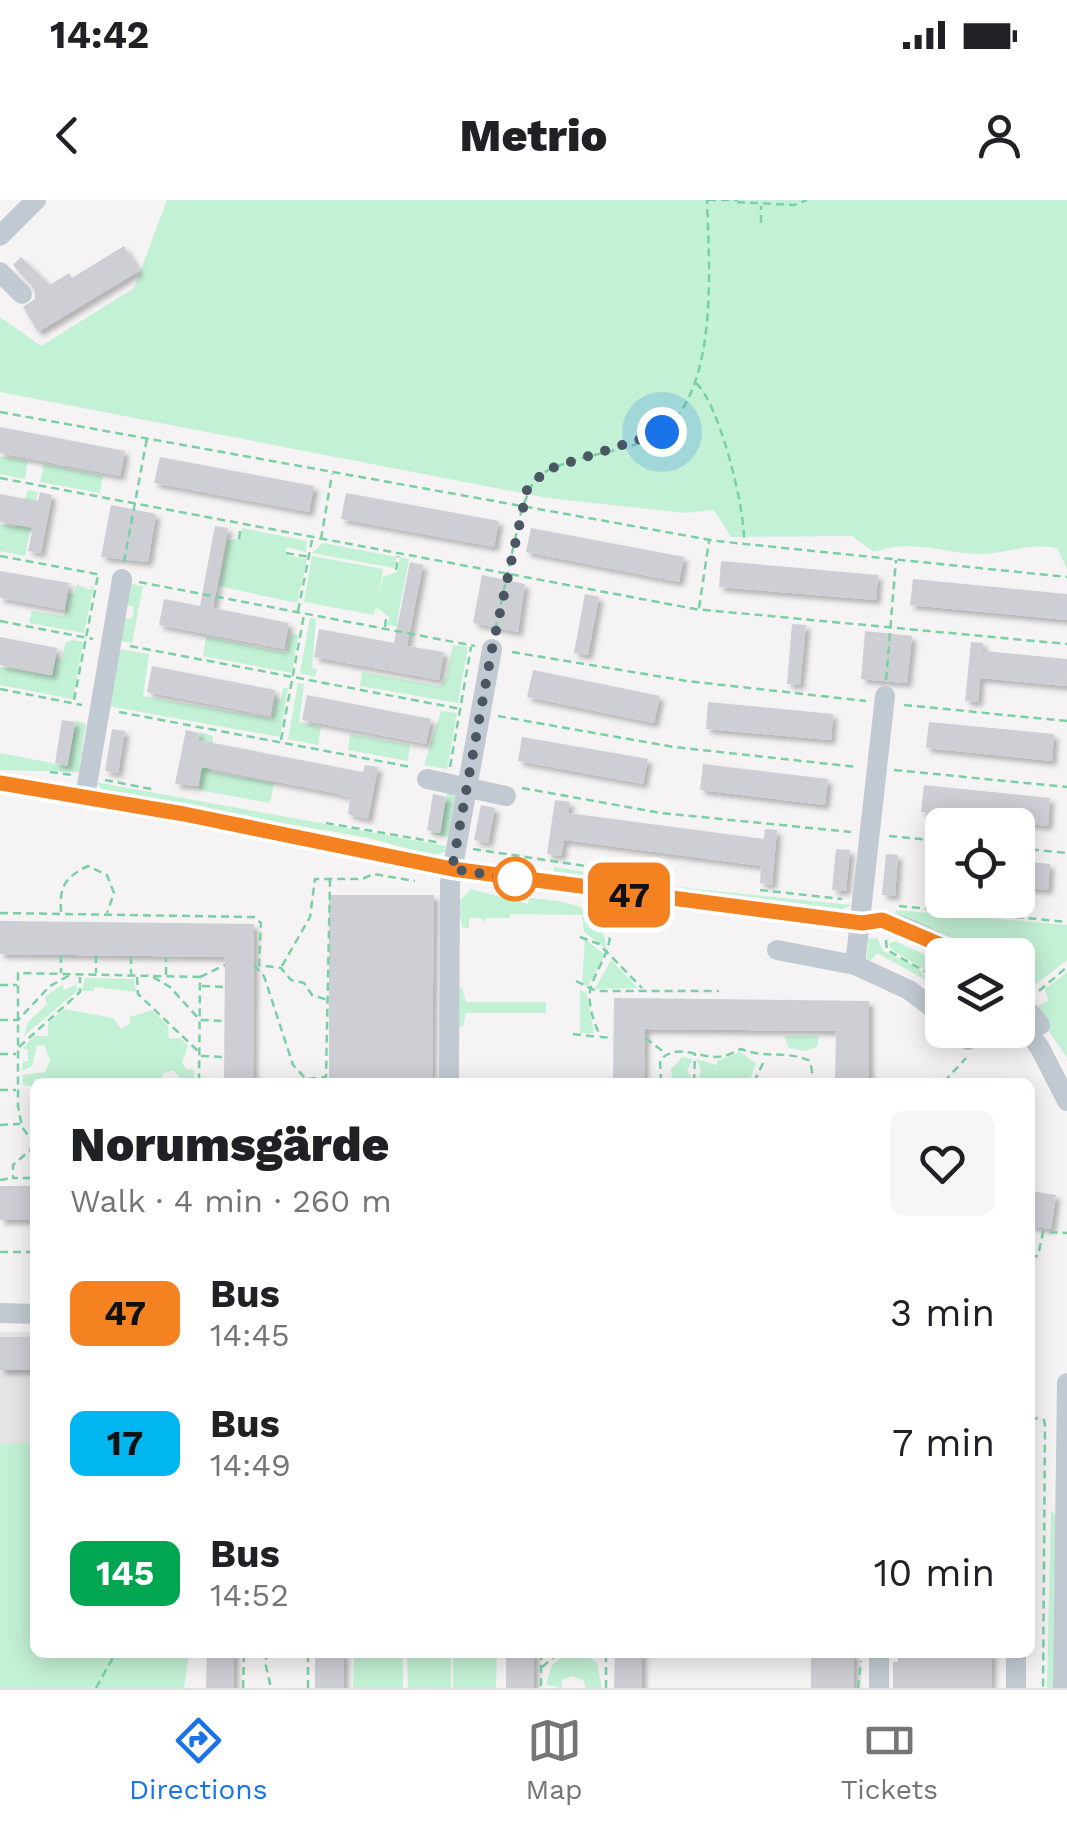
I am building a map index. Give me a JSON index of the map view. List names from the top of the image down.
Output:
{
  "lines": ["bus line 47"],
  "page": {
    "status": "14:42",
    "header": "Metrio",
    "on_map": "47",
    "heading": ["Norumsgärde", "Walk · 4 min · 260 m"],
    "list": [
      {
        "mark": "47",
        "name": "Bus",
        "note": "14:45",
        "value": "3 min"
      },
      {
        "mark": "17",
        "name": "Bus",
        "note": "14:49",
        "value": "7 min"
      },
      {
        "mark": "145",
        "name": "Bus",
        "note": "14:52",
        "value": "10 min"
      }
    ],
    "tabs": ["Directions", "Map", "Tickets"]
  }
}
